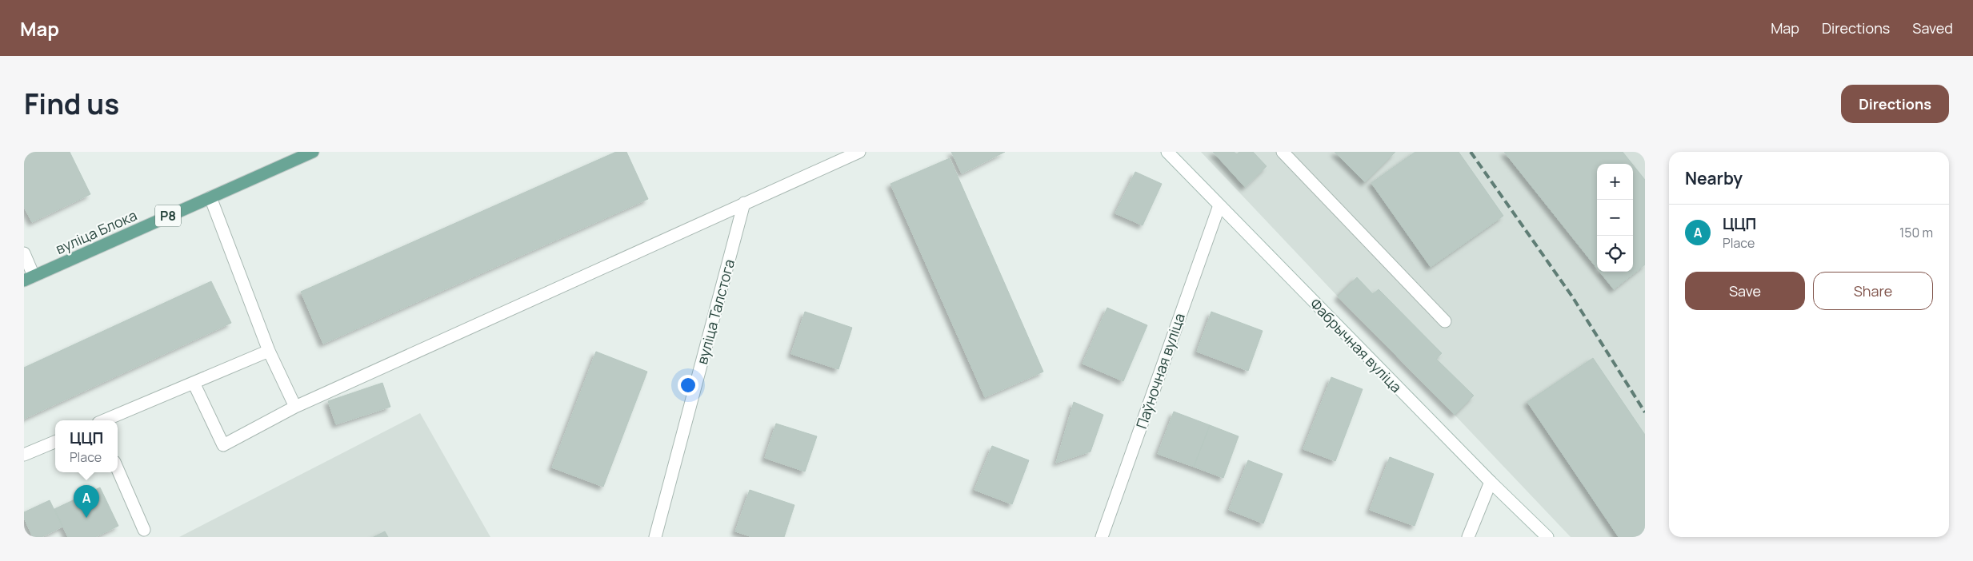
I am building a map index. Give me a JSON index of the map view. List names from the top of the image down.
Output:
{
  "streets": {
    "main road": ["Р8", "вуліца Блока"],
    "street": ["вуліца Талстога", "Фабрычная вуліца", "Паўночная вуліца"]
  },
  "crossings": [
    ["Фабрычная вуліца", "Паўночная вуліца"]
  ],
  "page": {
    "header": "Map",
    "nav": ["Map", "Directions", "Saved"],
    "title": "Find us",
    "buttons": [
      "Directions",
      ["Save", "Share"]
    ],
    "heading": "Nearby",
    "map_buttons": ["+", "−"],
    "list": [
      {
        "mark": "A",
        "name": "ЦЦП",
        "note": "Place",
        "value": "150 m"
      }
    ],
    "popup": ["ЦЦП", "Place"],
    "pins": "A"
  }
}
